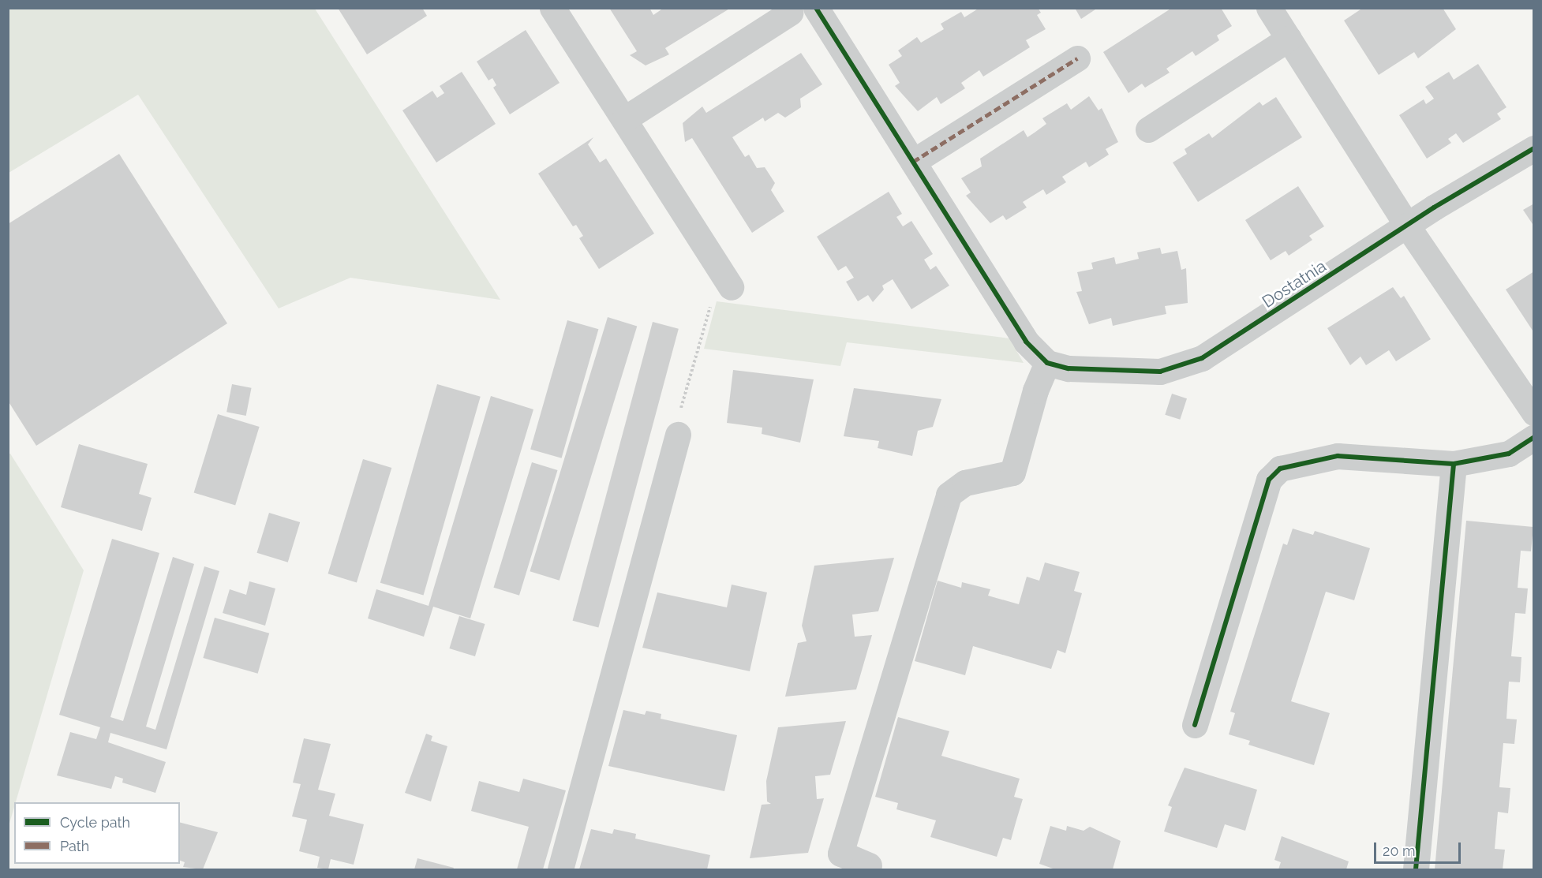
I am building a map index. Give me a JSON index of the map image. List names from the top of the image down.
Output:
{
  "streets": {
    "street": ["Dostatnia"]
  },
  "legend": ["Cycle path", "Path"],
  "scale_bar": "20 m"
}
